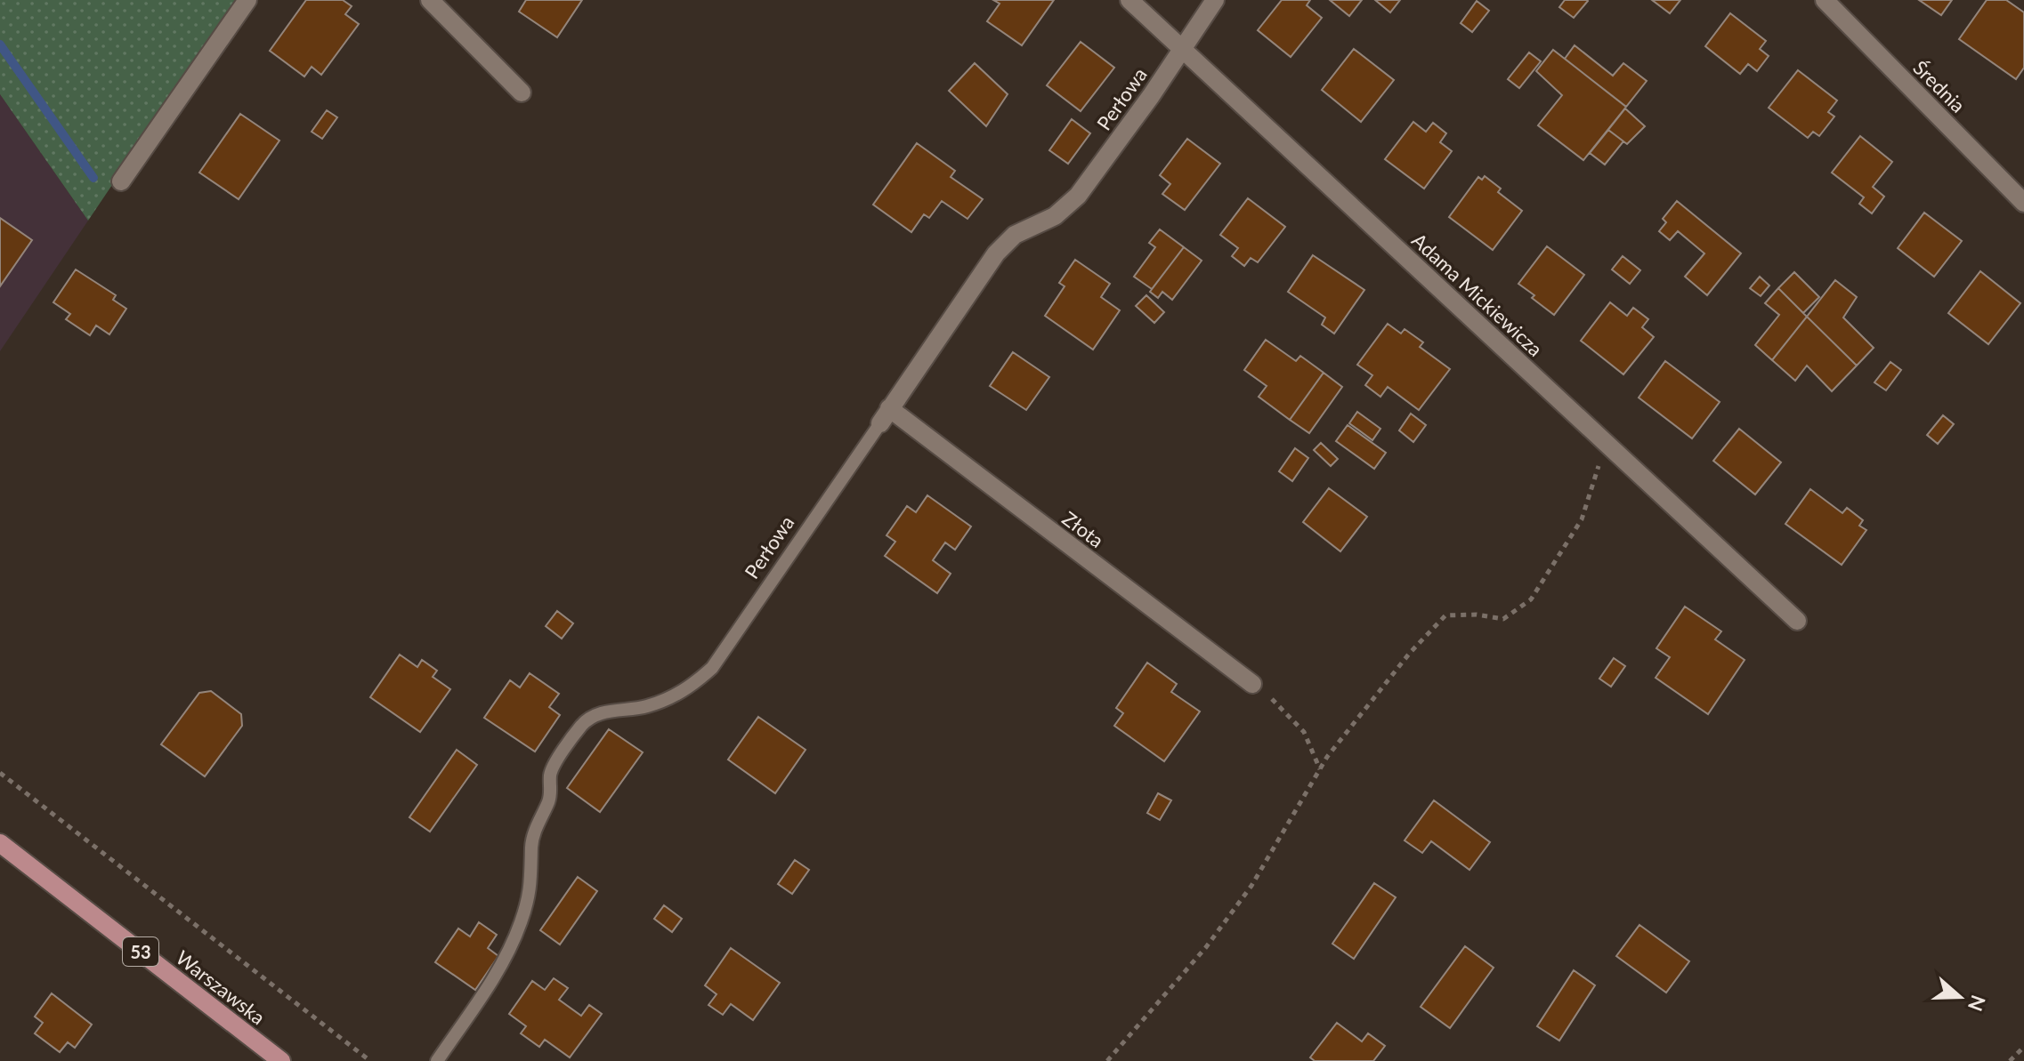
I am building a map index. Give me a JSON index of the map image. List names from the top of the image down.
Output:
{
  "streets": {
    "main road": ["53", "Warszawska"],
    "street": [
      "Średnia",
      "Perłowa",
      "Adama Mickiewicza",
      "Złota"
    ]
  },
  "crossings": [
    ["Perłowa", "Adama Mickiewicza"],
    ["Perłowa", "Złota"]
  ],
  "north": "right"
}
